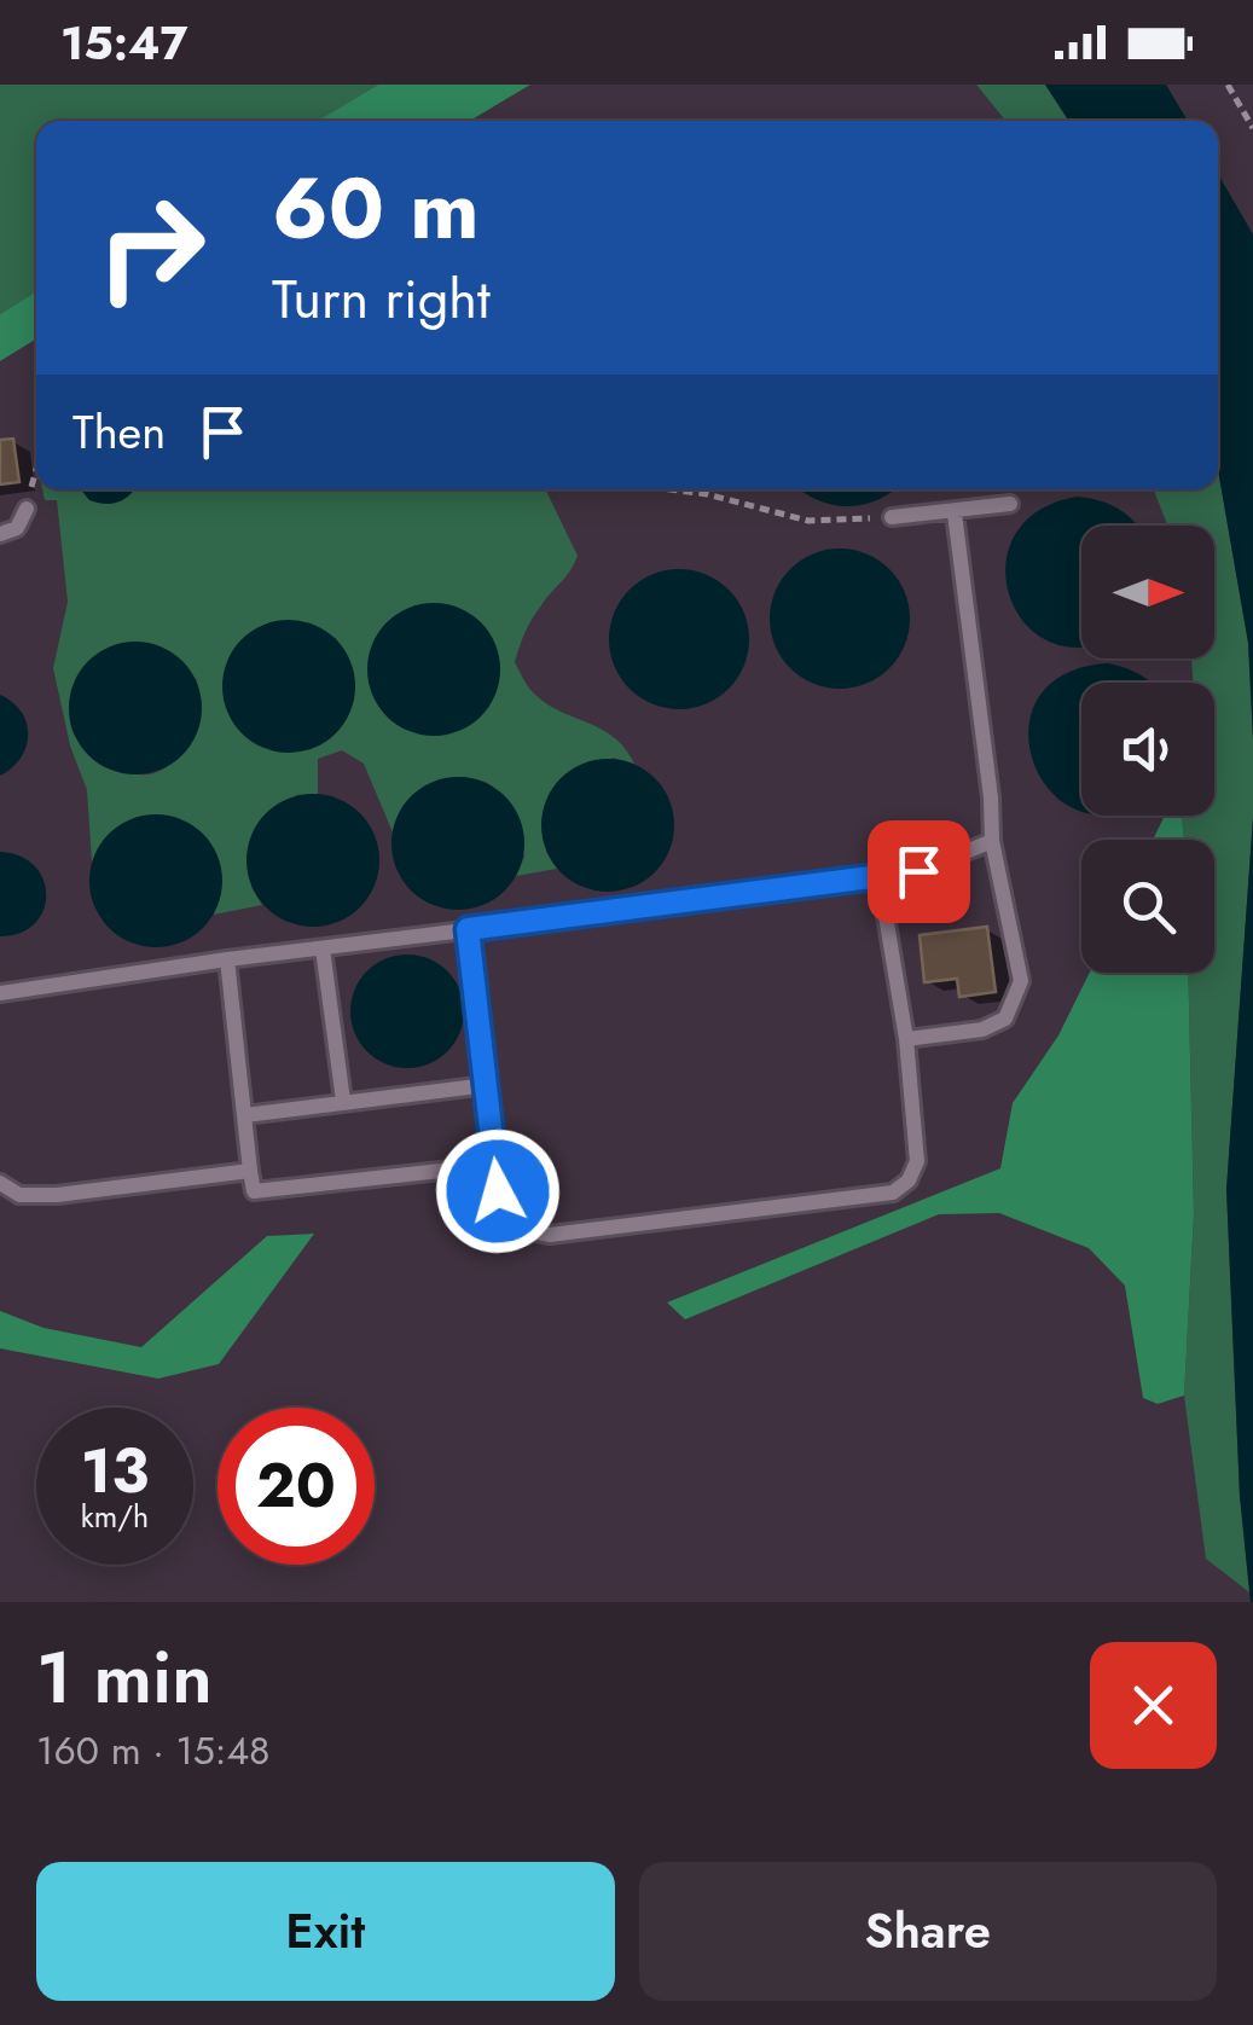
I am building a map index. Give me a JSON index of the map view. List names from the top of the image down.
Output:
{
  "north": "right",
  "page": {
    "status": "15:47",
    "turn": ["60 m", "Turn right"],
    "then": "Then",
    "speed": "13 km/h",
    "limit": "20",
    "heading": ["1 min", "160 m · 15:48"],
    "buttons": ["Exit", "Share"]
  }
}
